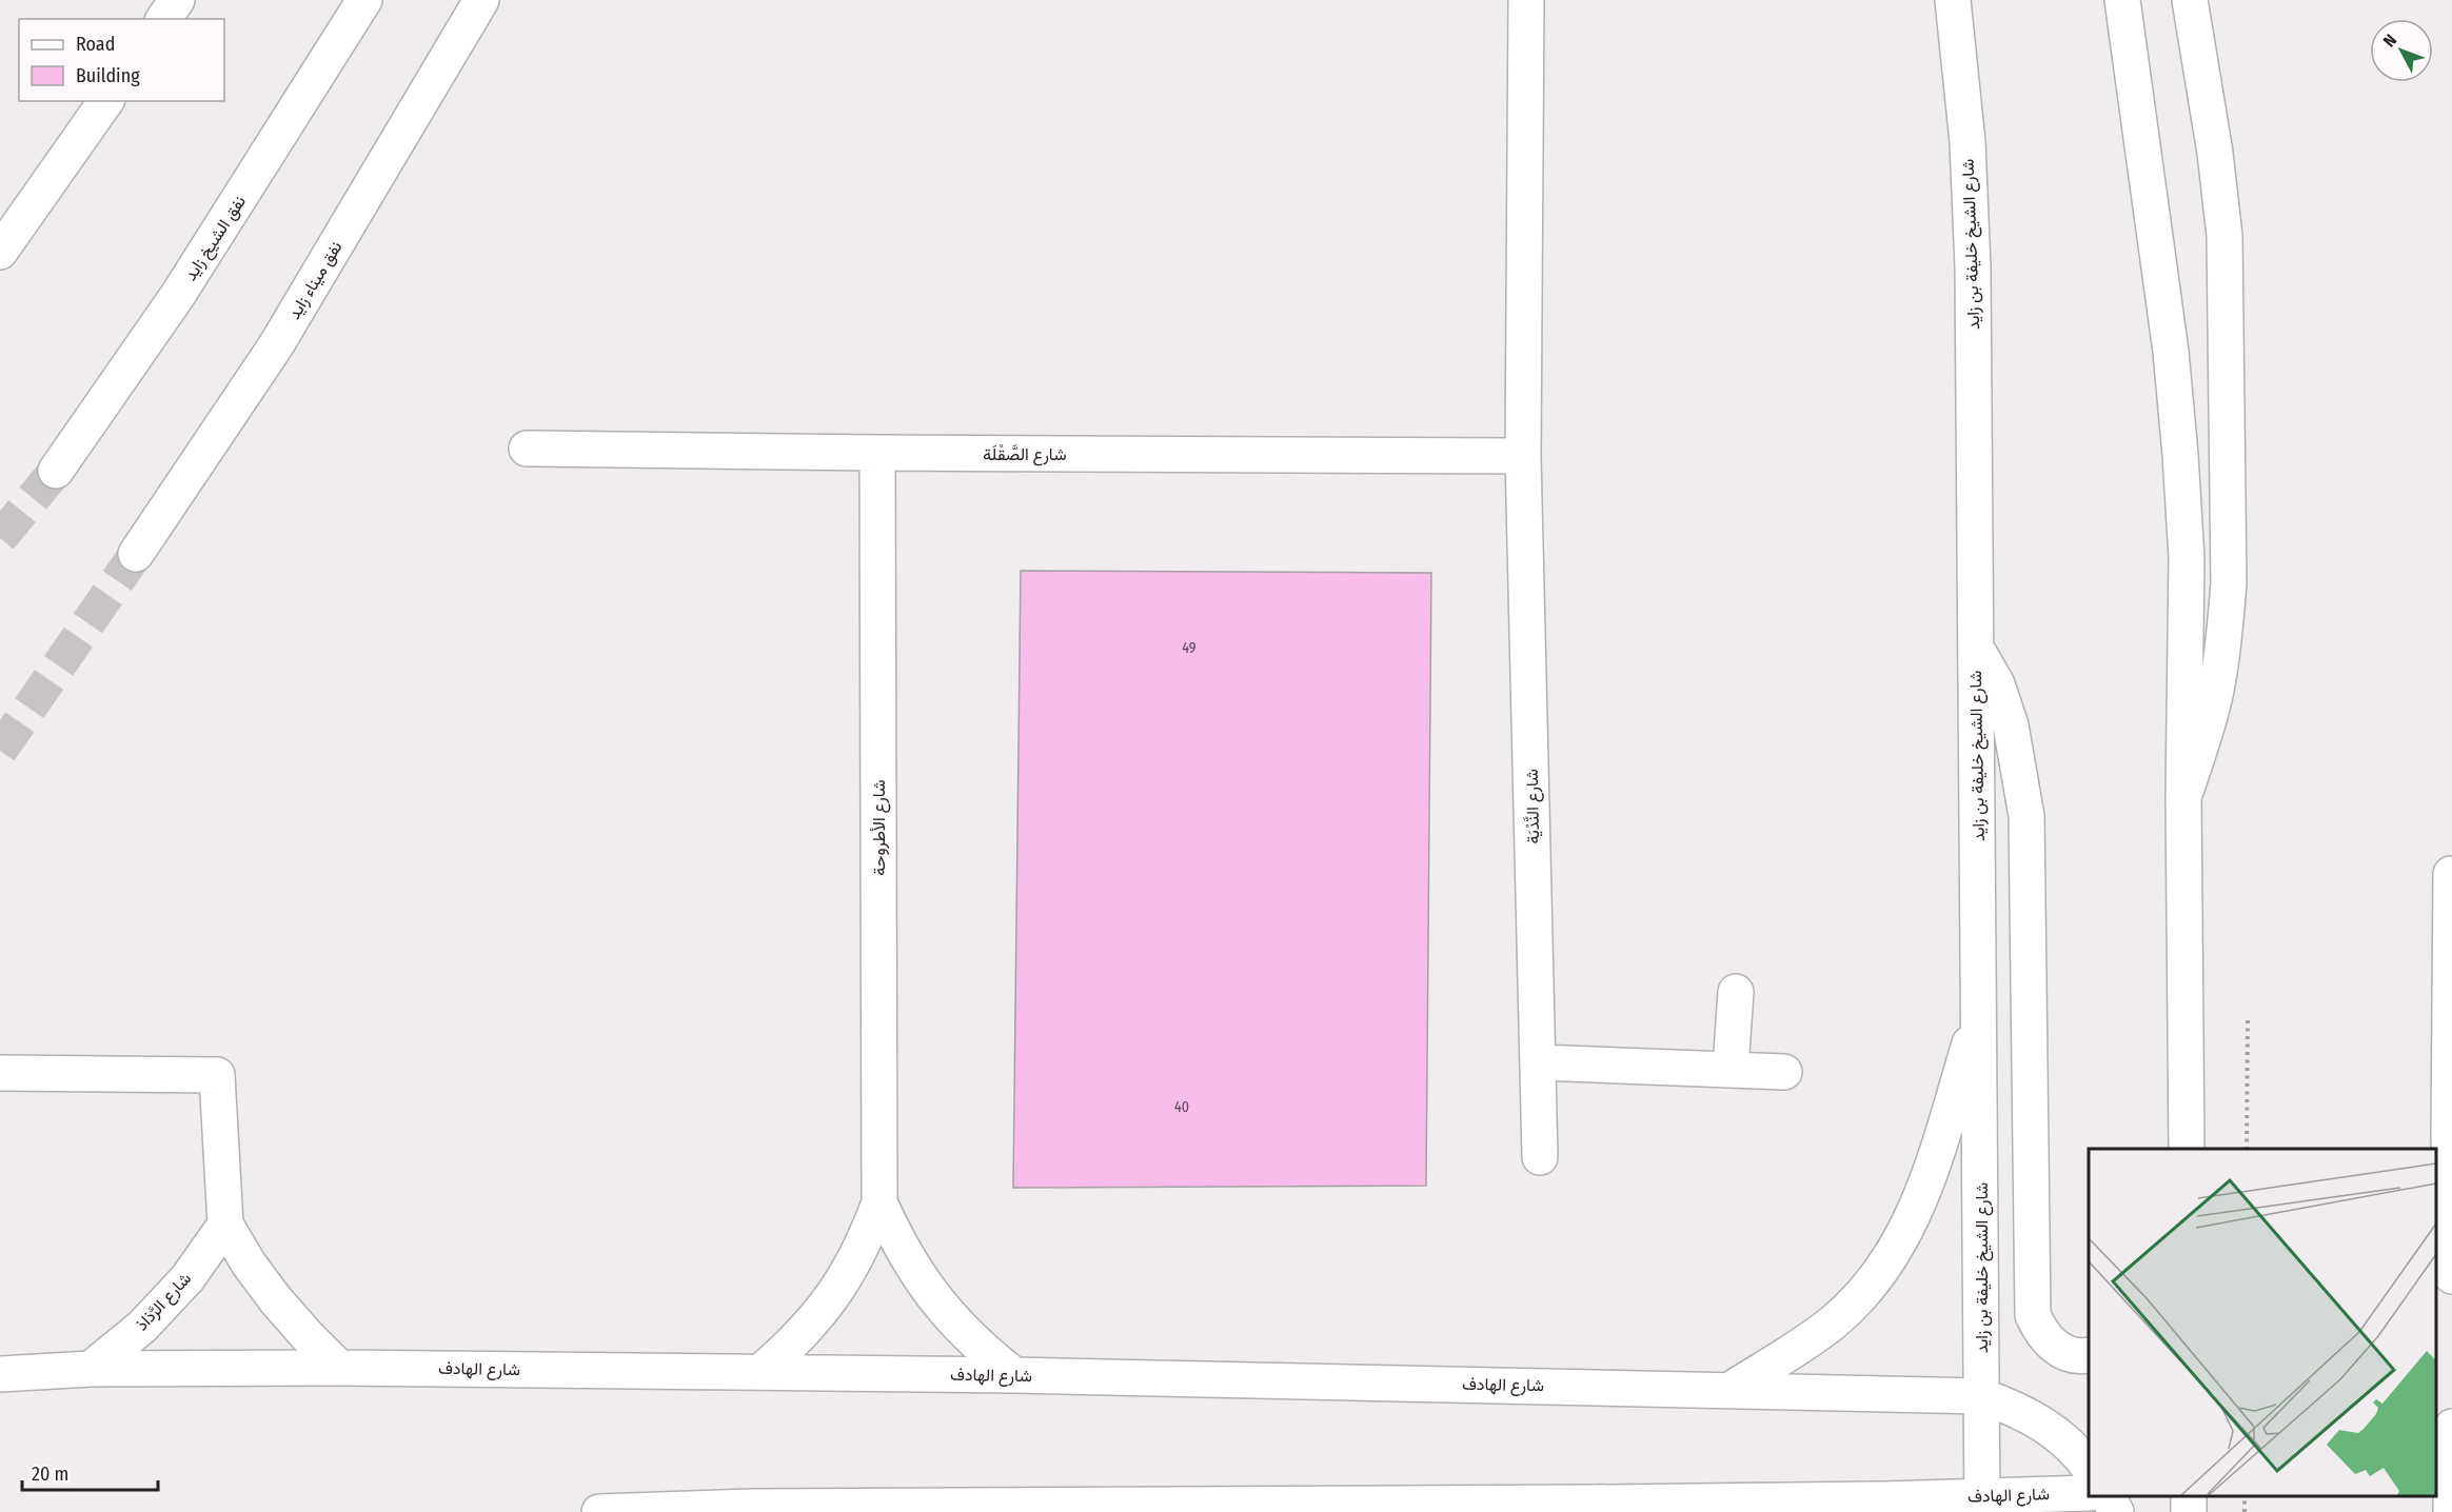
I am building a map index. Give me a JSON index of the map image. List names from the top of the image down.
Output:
{
  "streets": {
    "main road": [
      "نفق الشيخ زايد",
      "شارع الشيخ خليفة بن زايد",
      "نفق ميناء زايد",
      "شارع الصَّقْلَة",
      "شارع النَّدْيَة",
      "شارع الأطروحة",
      "شارع الرَّذاذ",
      "شارع الهادف"
    ]
  },
  "crossings": [
    ["شارع الشيخ خليفة بن زايد", "شارع الهادف"],
    ["شارع الصَّقْلَة", "شارع النَّدْيَة"],
    ["شارع الصَّقْلَة", "شارع الأطروحة"],
    ["شارع الأطروحة", "شارع الهادف"],
    ["شارع الرَّذاذ", "شارع الهادف"]
  ],
  "house_numbers": ["49", "40"],
  "legend": ["Road", "Building"],
  "scale_bar": "20 m",
  "north": "top left"
}
